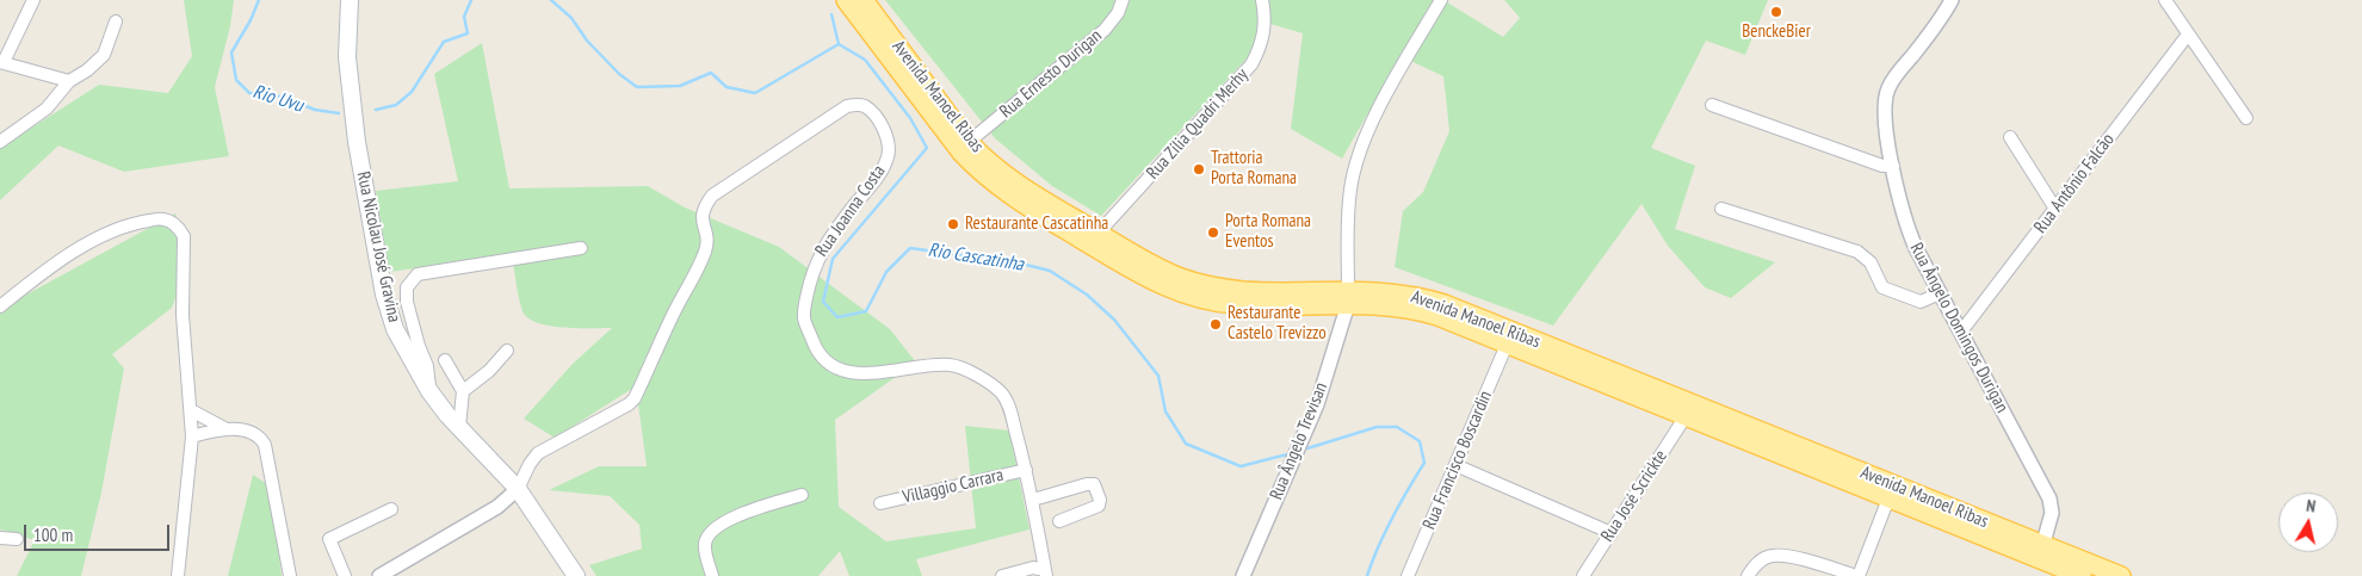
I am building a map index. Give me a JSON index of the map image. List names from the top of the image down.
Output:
{
  "streets": {
    "main road": ["Avenida Manoel Ribas", "Rua Nicolau José Gravina"],
    "street": [
      "Rua Ernesto Durigan",
      "Rua Zília Quadri Merhy",
      "Rua Antônio Falcão",
      "Rua Joanna Costa",
      "Rua Ângelo Domingos Durigan",
      "Rua Ângelo Trevisan",
      "Rua Francisco Boscardin",
      "Villaggio Carrara",
      "Rua José Scrickte"
    ]
  },
  "crossings": [
    ["Rua Ernesto Durigan", "Avenida Manoel Ribas"],
    ["Avenida Manoel Ribas", "Rua Zília Quadri Merhy"],
    ["Avenida Manoel Ribas", "Rua Ângelo Domingos Durigan"],
    ["Avenida Manoel Ribas", "Rua Ângelo Trevisan"],
    ["Avenida Manoel Ribas", "Rua Francisco Boscardin"],
    ["Avenida Manoel Ribas", "Rua José Scrickte"],
    ["Rua Antônio Falcão", "Rua Ângelo Domingos Durigan"],
    ["Rua Joanna Costa", "Rua Nicolau José Gravina"],
    ["Rua Joanna Costa", "Villaggio Carrara"]
  ],
  "water": ["Rio Uvu", "Rio Cascatinha"],
  "places": [
    "BenckeBier",
    "Trattoria Porta Romana",
    "Restaurante Cascatinha",
    "Porta Romana Eventos",
    "Restaurante Castelo Trevizzo"
  ],
  "scale_bar": "100 m",
  "north": "top"
}
